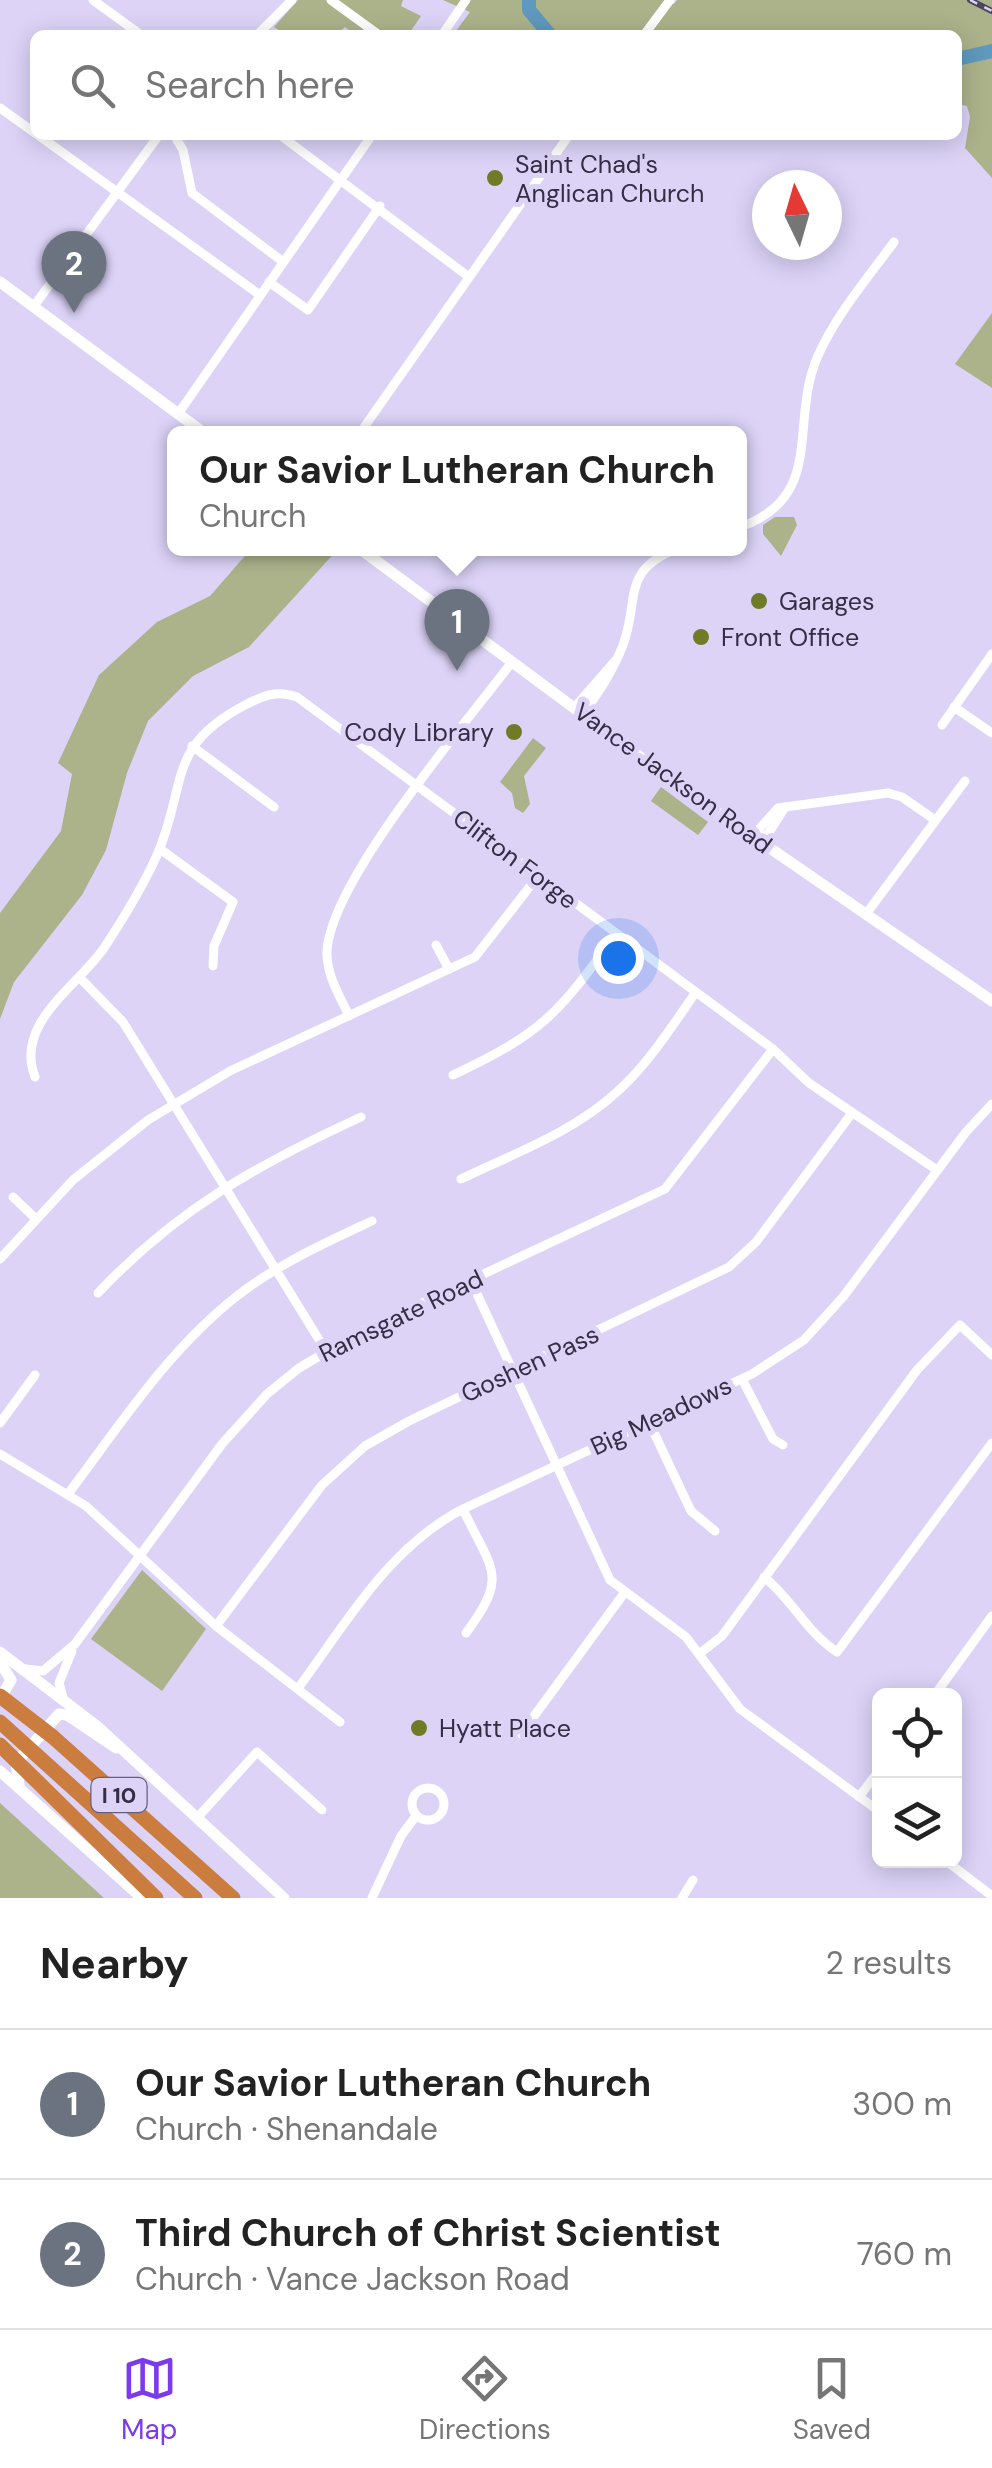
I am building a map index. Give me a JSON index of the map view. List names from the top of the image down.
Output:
{
  "streets": {
    "highway": ["I 10"],
    "main road": ["Vance Jackson Road"],
    "street": [
      "Clifton Forge",
      "Ramsgate Road",
      "Goshen Pass",
      "Big Meadows"
    ]
  },
  "crossings": [
    ["Clifton Forge", "Ramsgate Road"],
    ["Clifton Forge", "Goshen Pass"],
    ["Clifton Forge", "Big Meadows"]
  ],
  "places": [
    "Saint Chad's Anglican Church",
    "Garages",
    "Front Office",
    "Cody Library",
    "Hyatt Place"
  ],
  "north": "top",
  "page": {
    "search": "Search here",
    "pins": ["2", "1"],
    "popup": ["Our Savior Lutheran Church", "Church"],
    "heading": ["Nearby", "2 results"],
    "list": [
      {
        "mark": "1",
        "name": "Our Savior Lutheran Church",
        "note": "Church · Shenandale",
        "value": "300 m"
      },
      {
        "mark": "2",
        "name": "Third Church of Christ Scientist",
        "note": "Church · Vance Jackson Road",
        "value": "760 m"
      }
    ],
    "nav": ["Map", "Directions", "Saved"]
  }
}
